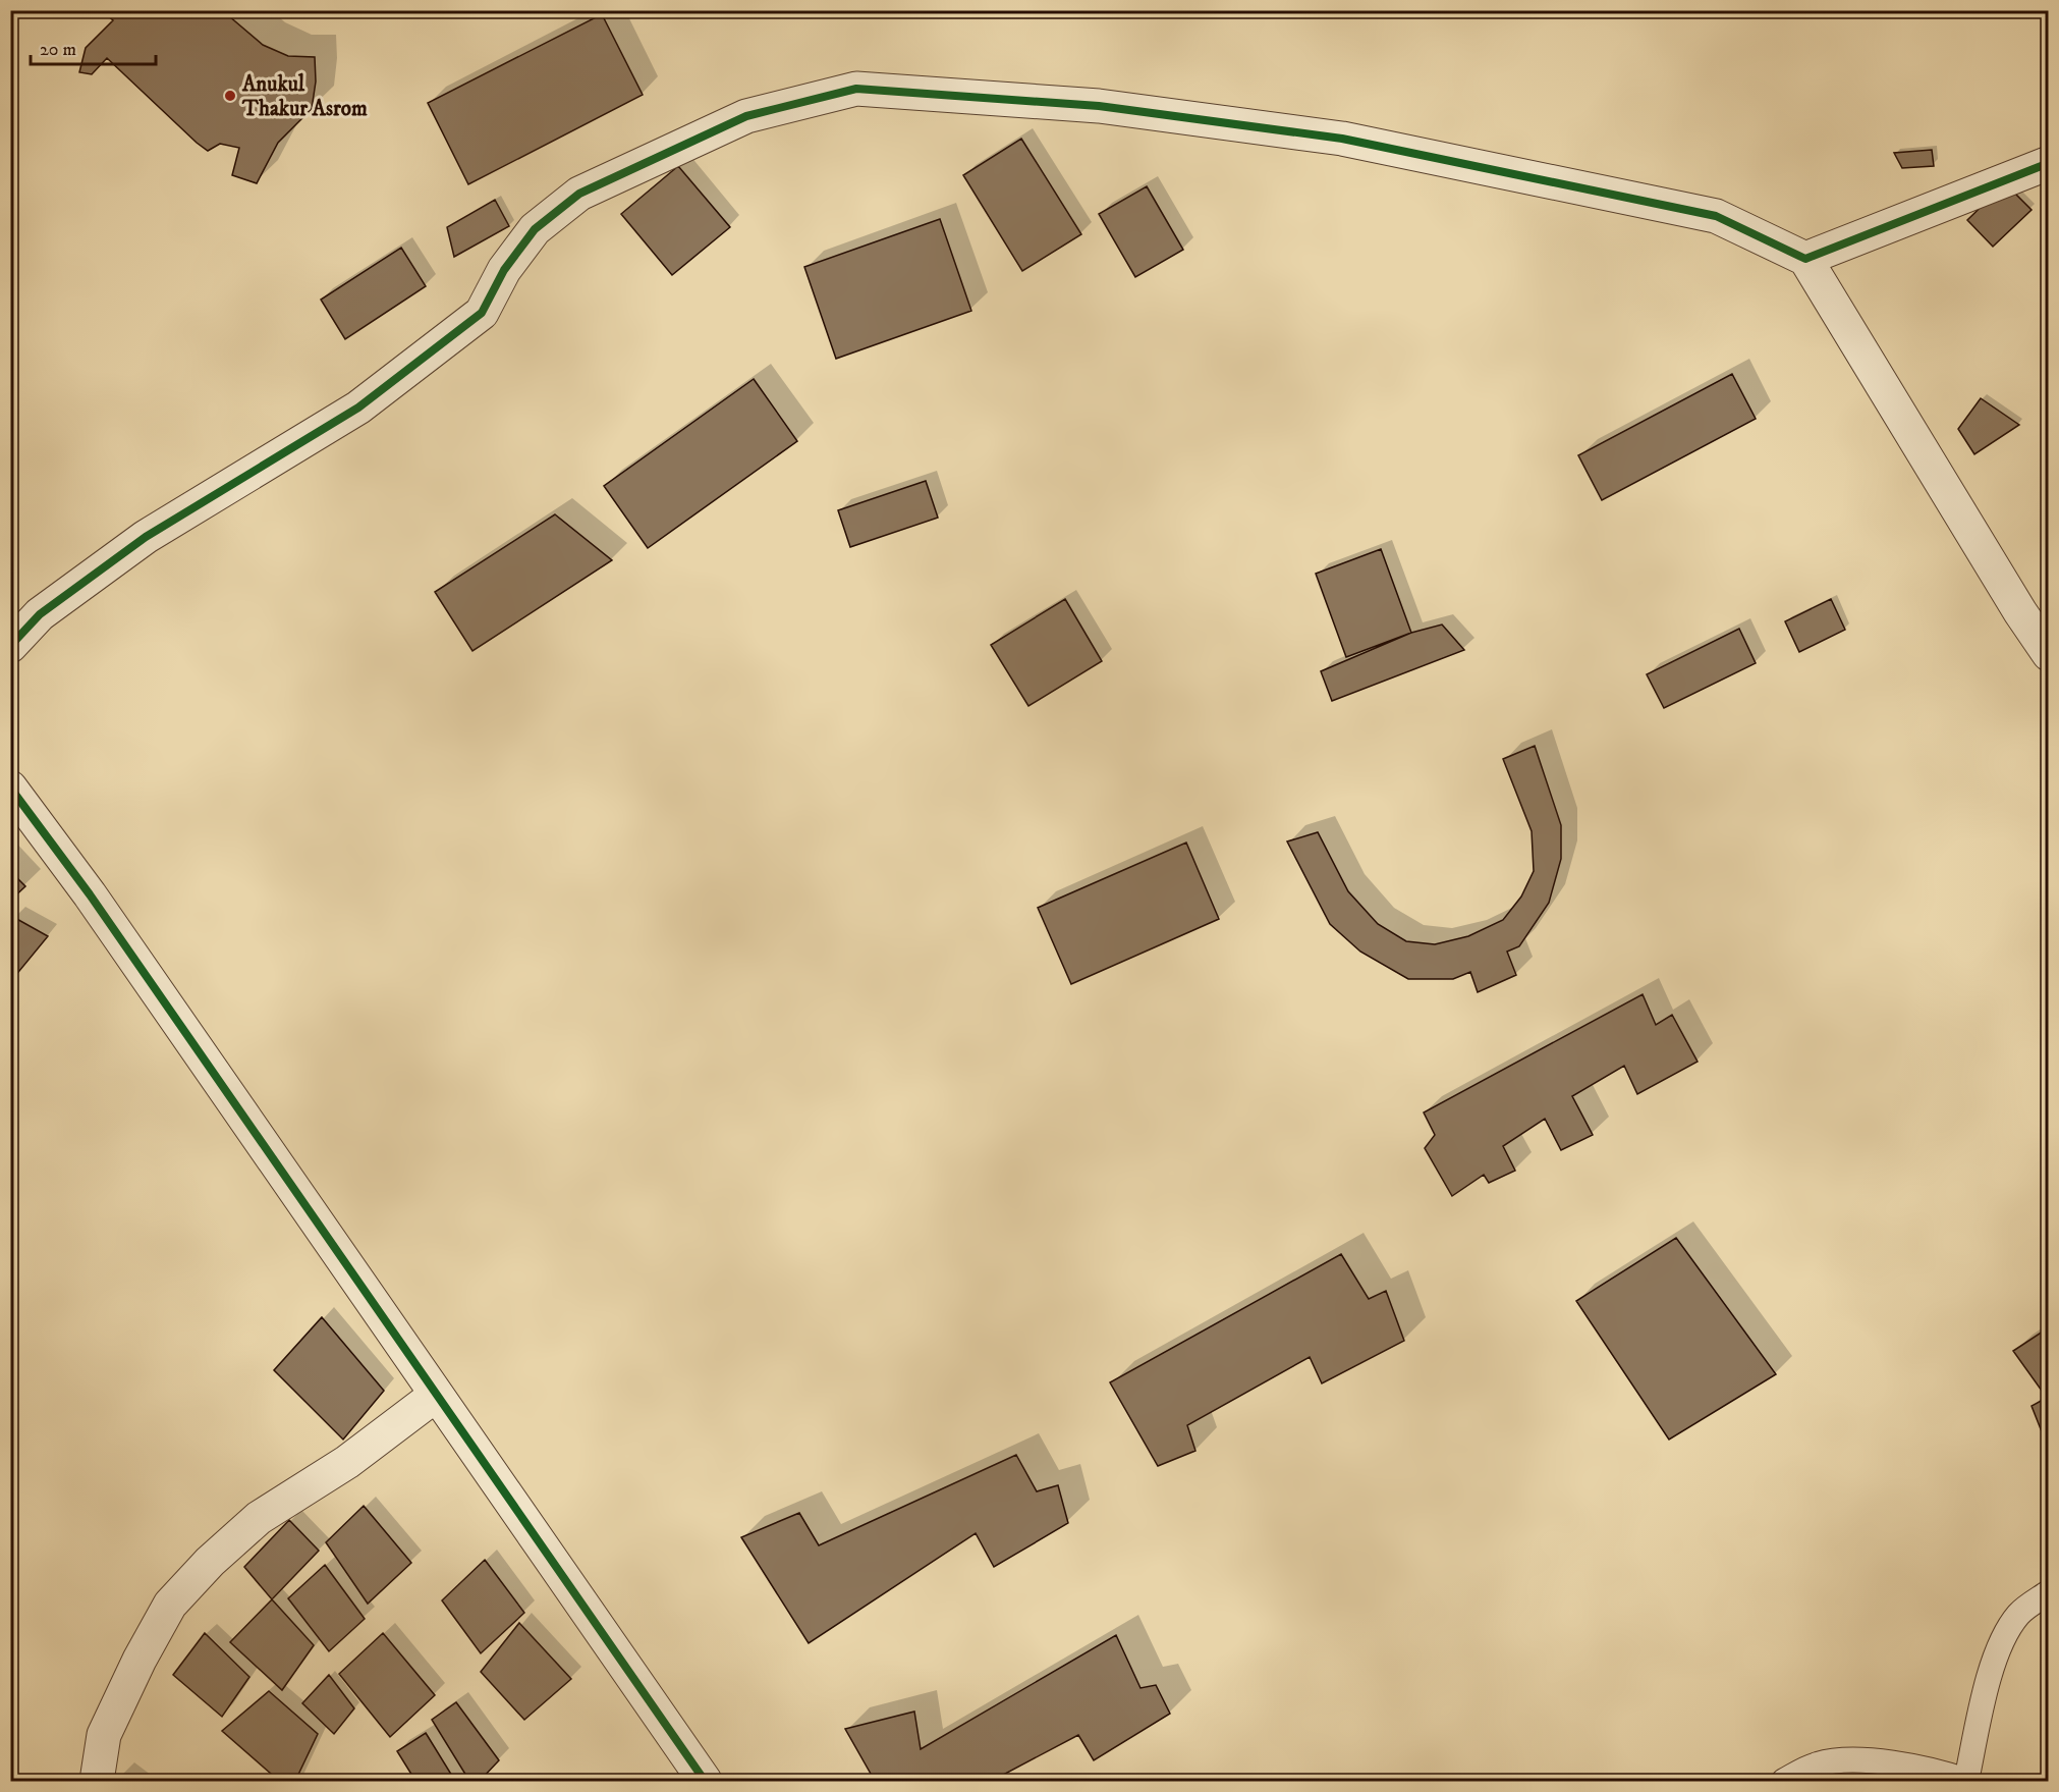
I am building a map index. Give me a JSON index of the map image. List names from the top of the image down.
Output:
{
  "places": ["Anukul Thakur Asrom"],
  "scale_bar": "20 m"
}
